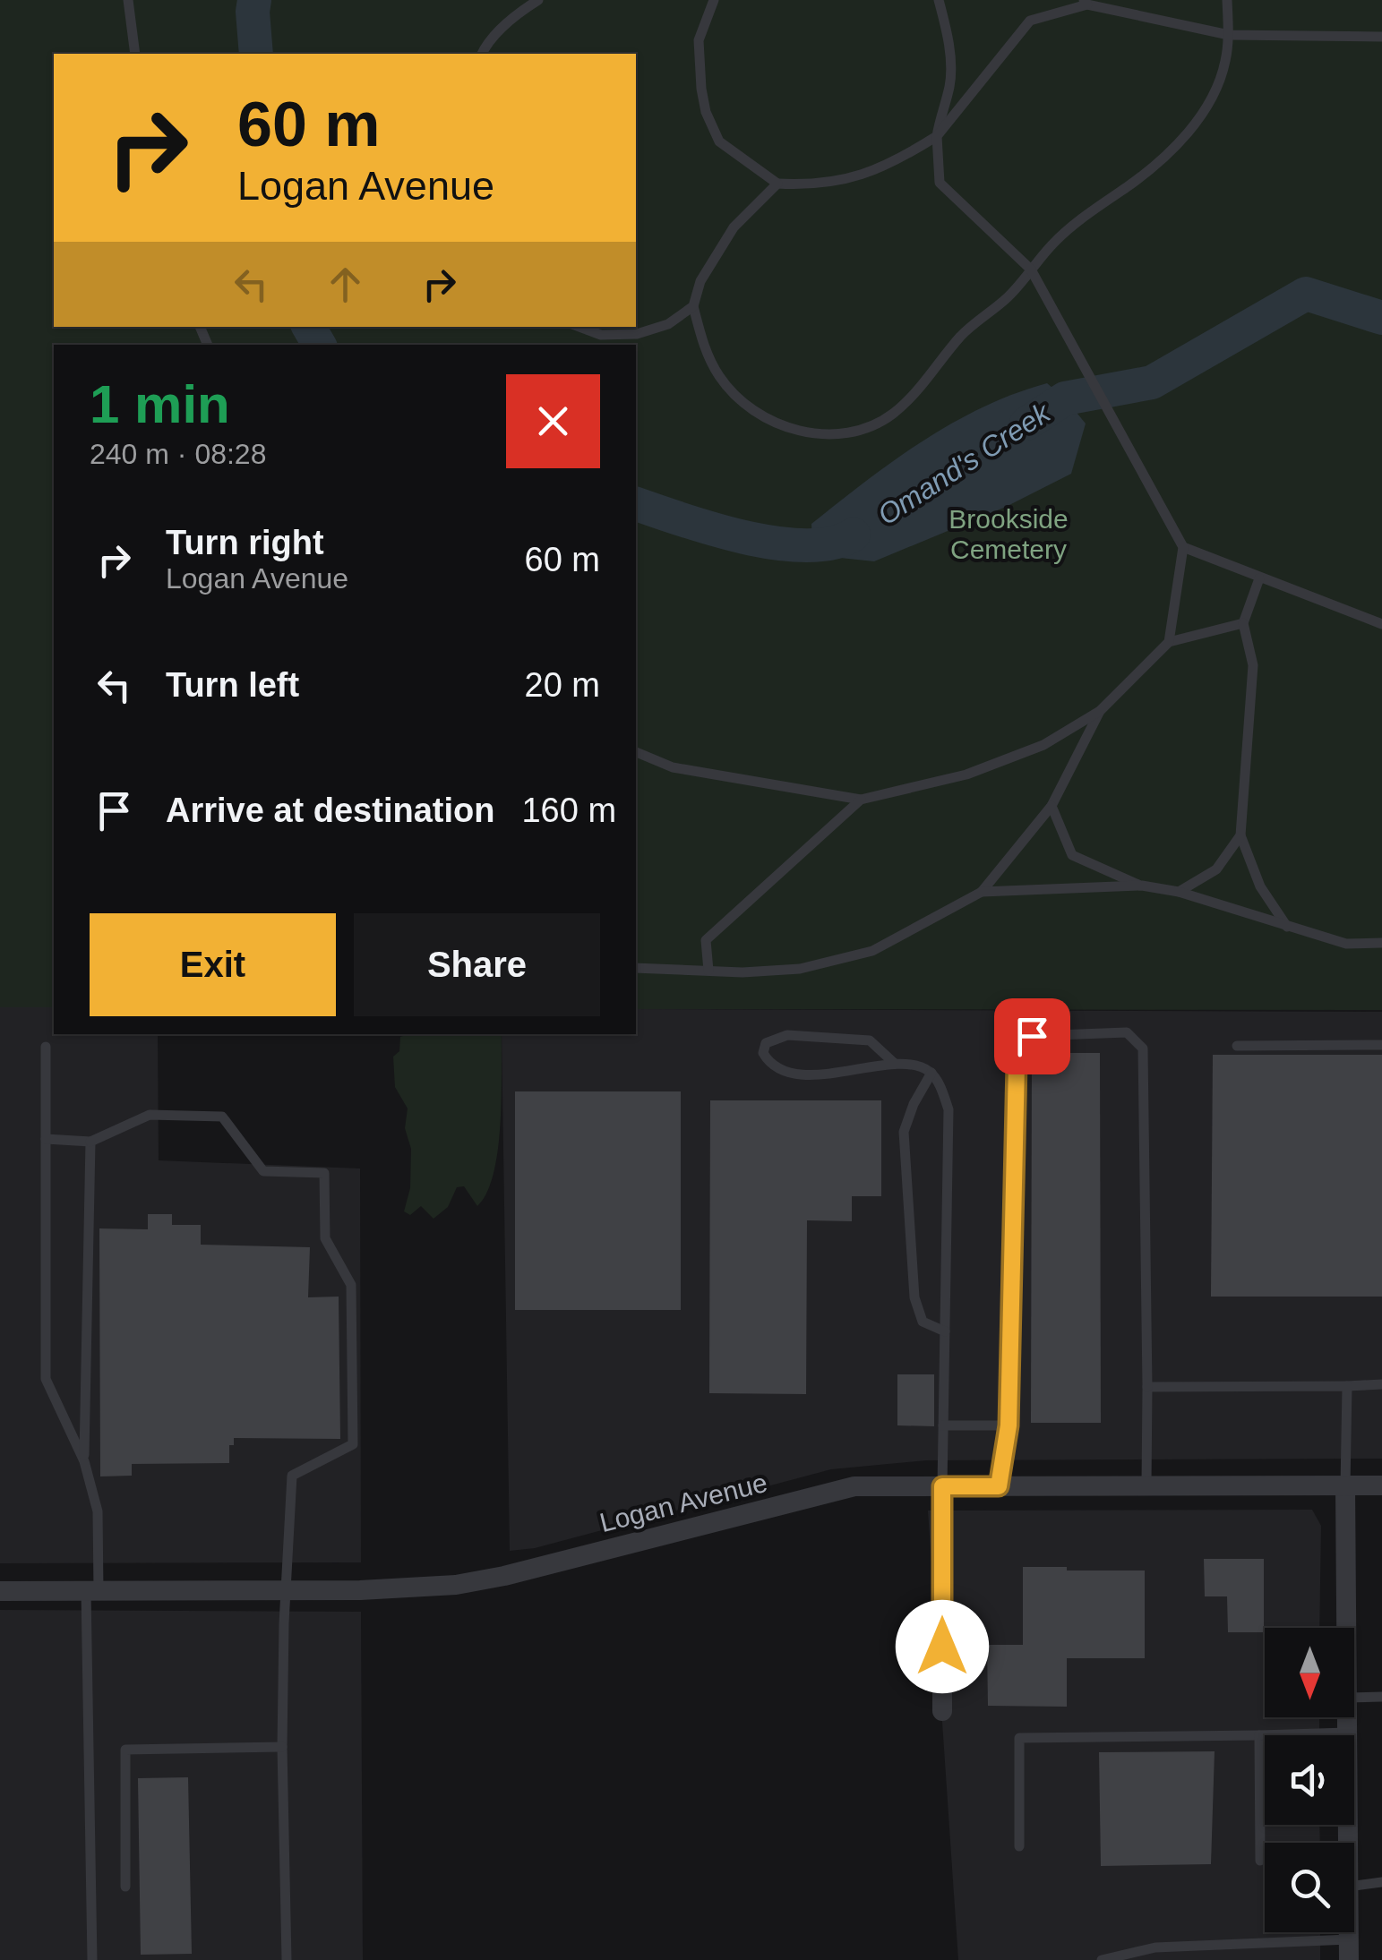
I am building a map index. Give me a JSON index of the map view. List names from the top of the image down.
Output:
{
  "streets": {
    "street": ["Logan Avenue"]
  },
  "water": ["Omand's Creek"],
  "parks": ["Brookside Cemetery"],
  "north": "bottom",
  "page": {
    "turn": ["60 m", "Logan Avenue"],
    "heading": ["1 min", "240 m · 08:28"],
    "list": [
      {
        "name": "Turn right",
        "note": "Logan Avenue",
        "value": "60 m"
      },
      {
        "name": "Turn left",
        "value": "20 m"
      },
      {
        "name": "Arrive at destination",
        "value": "160 m"
      }
    ],
    "buttons": ["Exit", "Share"]
  }
}
